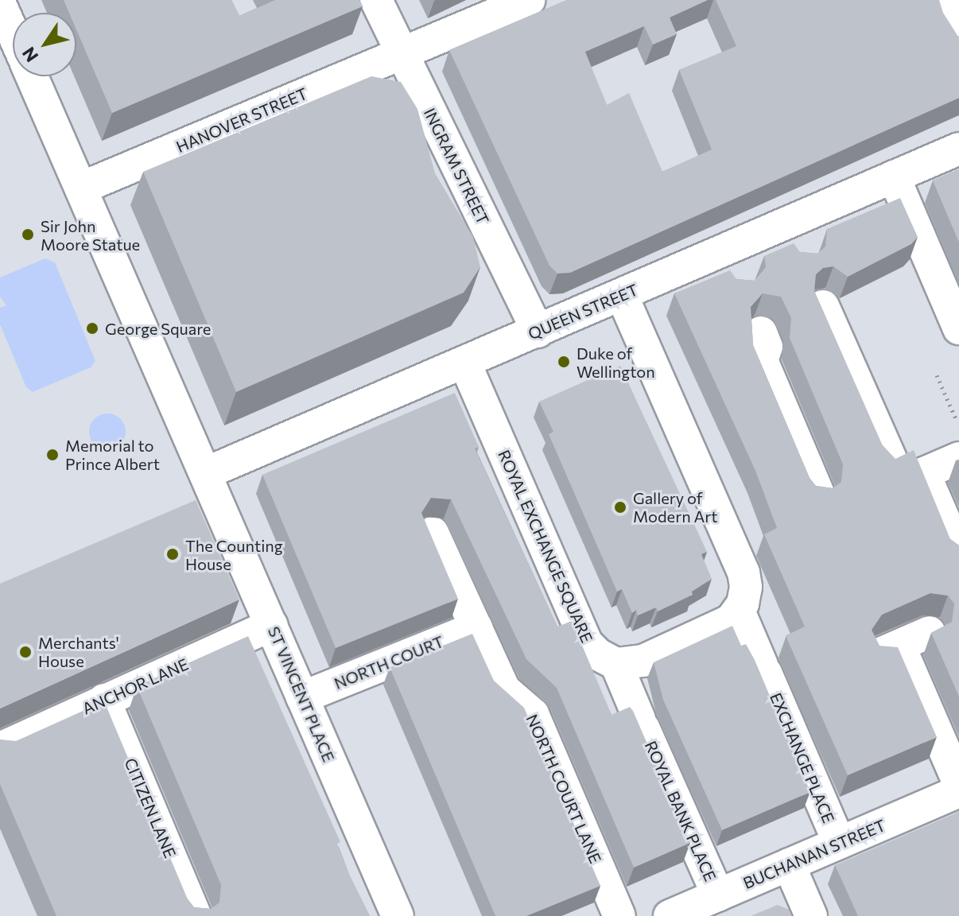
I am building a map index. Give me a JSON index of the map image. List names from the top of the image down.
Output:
{
  "streets": {
    "street": [
      "HANOVER STREET",
      "INGRAM STREET",
      "QUEEN STREET",
      "ROYAL EXCHANGE SQUARE",
      "NORTH COURT",
      "ANCHOR LANE",
      "ST VINCENT PLACE",
      "EXCHANGE PLACE",
      "NORTH COURT LANE",
      "CITIZEN LANE",
      "ROYAL BANK PLACE",
      "BUCHANAN STREET"
    ]
  },
  "crossings": [
    ["HANOVER STREET", "INGRAM STREET"],
    ["INGRAM STREET", "QUEEN STREET"],
    ["QUEEN STREET", "ROYAL EXCHANGE SQUARE"],
    ["QUEEN STREET", "ST VINCENT PLACE"],
    ["ROYAL EXCHANGE SQUARE", "ROYAL BANK PLACE"],
    ["NORTH COURT", "ST VINCENT PLACE"],
    ["NORTH COURT", "NORTH COURT LANE"],
    ["ANCHOR LANE", "ST VINCENT PLACE"],
    ["ANCHOR LANE", "CITIZEN LANE"],
    ["EXCHANGE PLACE", "BUCHANAN STREET"],
    ["ROYAL BANK PLACE", "BUCHANAN STREET"]
  ],
  "places": [
    "Sir John Moore Statue",
    "George Square",
    "Duke of Wellington",
    "Memorial to Prince Albert",
    "Gallery of Modern Art",
    "The Counting House",
    "Merchants' House"
  ],
  "north": "bottom left"
}
